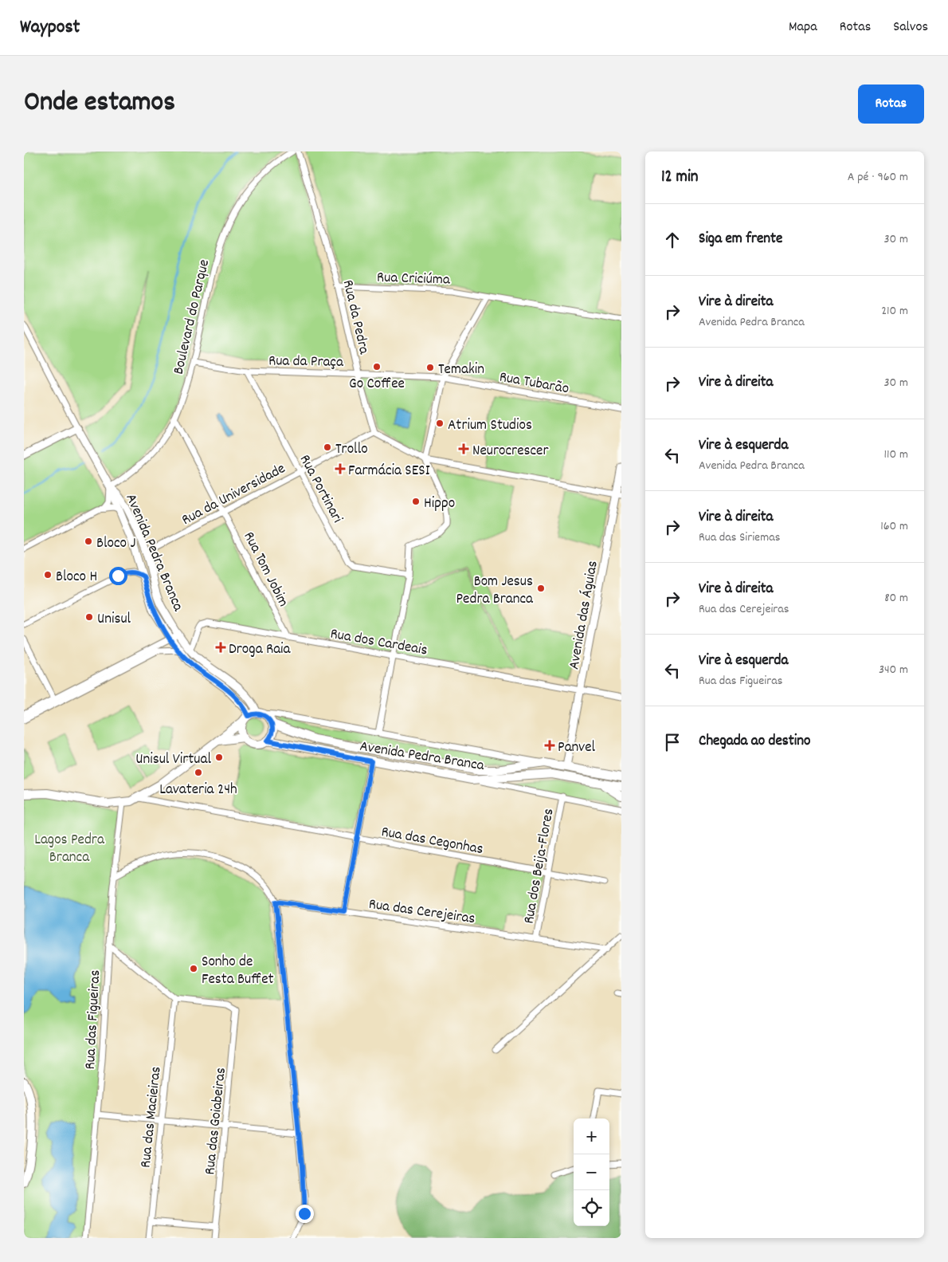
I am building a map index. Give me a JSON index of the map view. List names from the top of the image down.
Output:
{
  "streets": {
    "main road": ["Avenida Pedra Branca"],
    "street": [
      "Rua Criciúma",
      "Boulevard do Parque",
      "Rua da Pedra",
      "Rua da Praça",
      "Rua Tubarão",
      "Rua Portinari",
      "Rua da Universidade",
      "Rua Tom Jobim",
      "Avenida das Águias",
      "Rua dos Cardeais",
      "Rua das Cegonhas",
      "Rua dos Beija-Flores",
      "Rua das Cerejeiras",
      "Rua das Figueiras",
      "Rua das Macieiras",
      "Rua das Goiabeiras"
    ]
  },
  "crossings": [
    ["Rua Criciúma", "Rua da Pedra"],
    ["Boulevard do Parque", "Rua da Praça"],
    ["Boulevard do Parque", "Avenida Pedra Branca"],
    ["Boulevard do Parque", "Rua Tom Jobim"],
    ["Rua da Pedra", "Rua da Praça"],
    ["Rua da Pedra", "Rua da Universidade"],
    ["Rua da Praça", "Rua Tubarão"],
    ["Rua da Praça", "Rua Portinari"],
    ["Rua Portinari", "Rua da Universidade"],
    ["Rua da Universidade", "Avenida Pedra Branca"],
    ["Rua da Universidade", "Rua Tom Jobim"],
    ["Avenida Pedra Branca", "Avenida das Águias"],
    ["Avenida Pedra Branca", "Rua dos Cardeais"],
    ["Rua Tom Jobim", "Rua dos Cardeais"],
    ["Avenida das Águias", "Rua dos Cardeais"],
    ["Rua das Cegonhas", "Rua dos Beija-Flores"],
    ["Rua dos Beija-Flores", "Rua das Cerejeiras"],
    ["Rua das Macieiras", "Rua das Goiabeiras"]
  ],
  "parks": ["Lagos Pedra Branca"],
  "places": {
    "other": [
      "Go Coffee",
      "Temakin",
      "Atrium Studios",
      "Trollo",
      "Hippo",
      "Bloco J",
      "Bloco H",
      "Bom Jesus Pedra Branca",
      "Unisul",
      "Unisul Virtual",
      "Lavateria 24h",
      "Sonho de Festa Buffet"
    ],
    "health": [
      "Neurocrescer",
      "Farmácia SESI",
      "Droga Raia",
      "Panvel"
    ]
  },
  "page": {
    "header": "Waypost",
    "nav": ["Mapa", "Rotas", "Salvos"],
    "title": "Onde estamos",
    "buttons": "Rotas",
    "heading": ["12 min", "A pé · 960 m"],
    "list": [
      ["Siga em frente", "30 m"],
      ["Vire à direita", "Avenida Pedra Branca", "210 m"],
      ["Vire à direita", "30 m"],
      ["Vire à esquerda", "Avenida Pedra Branca", "110 m"],
      ["Vire à direita", "Rua das Siriemas", "160 m"],
      ["Vire à direita", "Rua das Cerejeiras", "80 m"],
      ["Vire à esquerda", "Rua das Figueiras", "340 m"],
      "Chegada ao destino"
    ],
    "map_buttons": ["+", "−"]
  }
}
